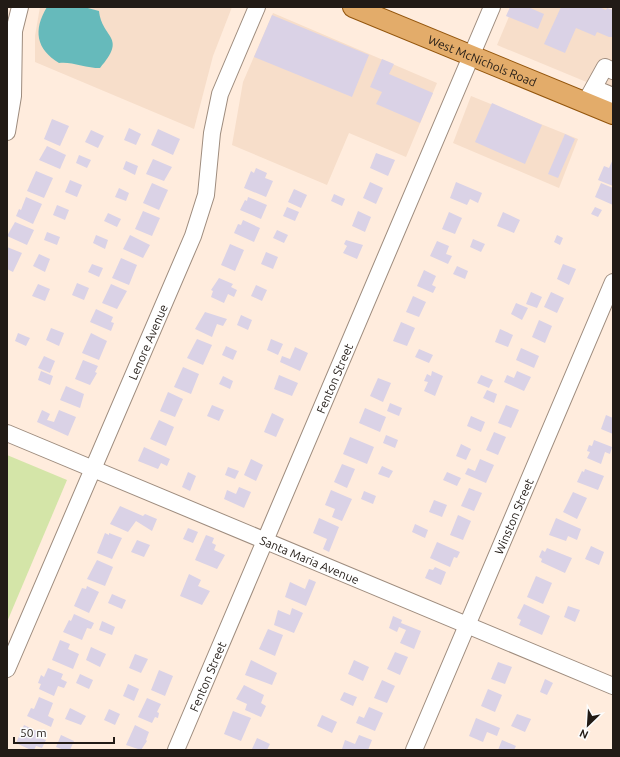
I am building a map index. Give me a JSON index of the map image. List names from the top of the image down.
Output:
{
  "streets": {
    "main road": ["West McNichols Road"],
    "street": [
      "Lenore Avenue",
      "Fenton Street",
      "Winston Street",
      "Santa Maria Avenue"
    ]
  },
  "crossings": [
    ["West McNichols Road", "Fenton Street"],
    ["Lenore Avenue", "Santa Maria Avenue"],
    ["Fenton Street", "Santa Maria Avenue"],
    ["Winston Street", "Santa Maria Avenue"]
  ],
  "scale_bar": "50 m",
  "north": "bottom left"
}
